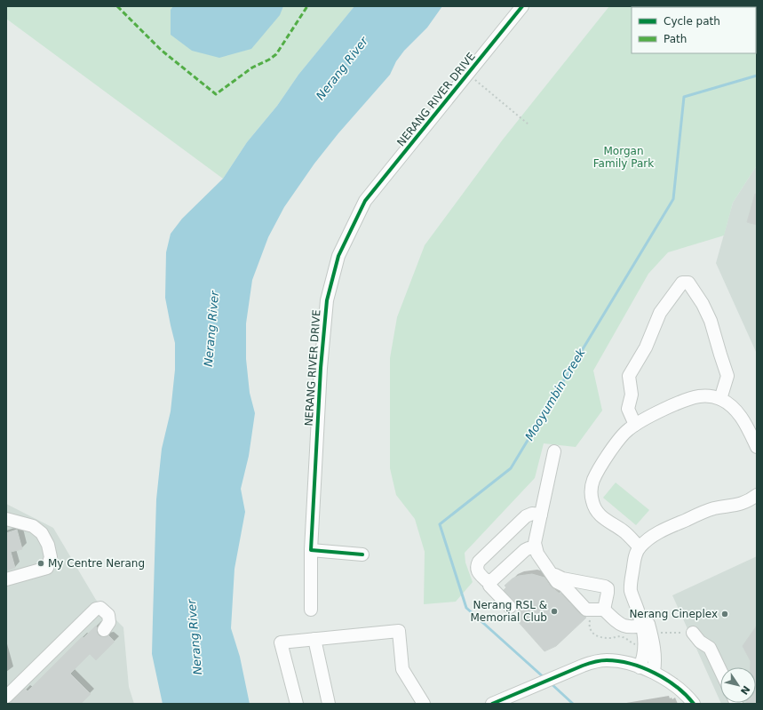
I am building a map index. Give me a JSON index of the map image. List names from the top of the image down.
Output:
{
  "streets": {
    "street": ["NERANG RIVER DRIVE"]
  },
  "water": ["Nerang River", "Mooyumbin Creek"],
  "parks": ["Morgan Family Park"],
  "places": ["My Centre Nerang", "Nerang RSL & Memorial Club", "Nerang Cineplex"],
  "legend": ["Cycle path", "Path"],
  "north": "bottom right"
}
